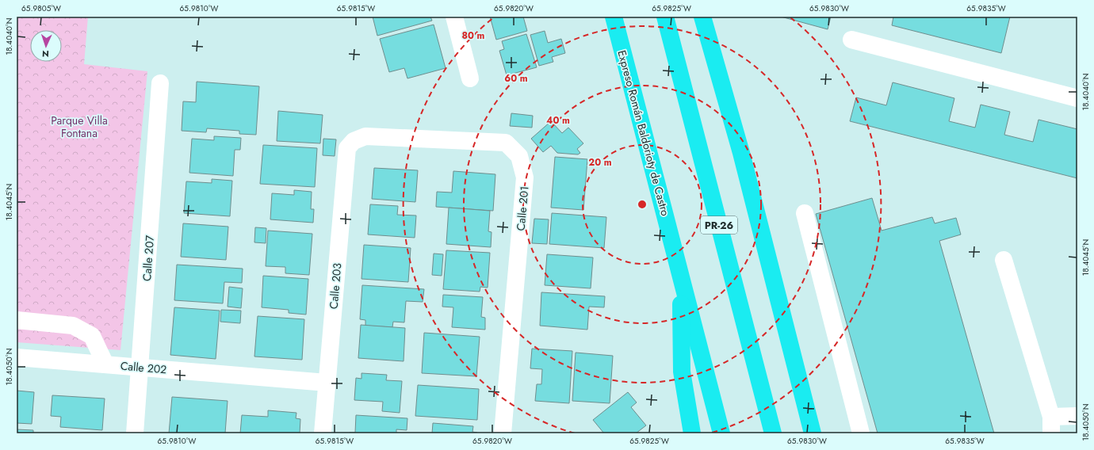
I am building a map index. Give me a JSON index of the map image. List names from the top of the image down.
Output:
{
  "streets": {
    "highway": ["Expreso Román Baldorioty de Castro", "PR-26"],
    "street": [
      "Calle 201",
      "Calle 207",
      "Calle 203",
      "Calle 202"
    ]
  },
  "crossings": [
    ["Calle 201", "Calle 203"],
    ["Calle 207", "Calle 202"],
    ["Calle 203", "Calle 202"]
  ],
  "parks": ["Parque Villa Fontana"],
  "north": "bottom",
  "coordinates": [
    "65.9805°W",
    "65.9810°W",
    "65.9815°W",
    "65.9820°W",
    "65.9825°W",
    "65.9830°W",
    "65.9835°W",
    "18.4040°N",
    "18.4045°N",
    "18.4050°N"
  ],
  "rings": [
    "80 m",
    "60 m",
    "40 m",
    "20 m"
  ]
}
